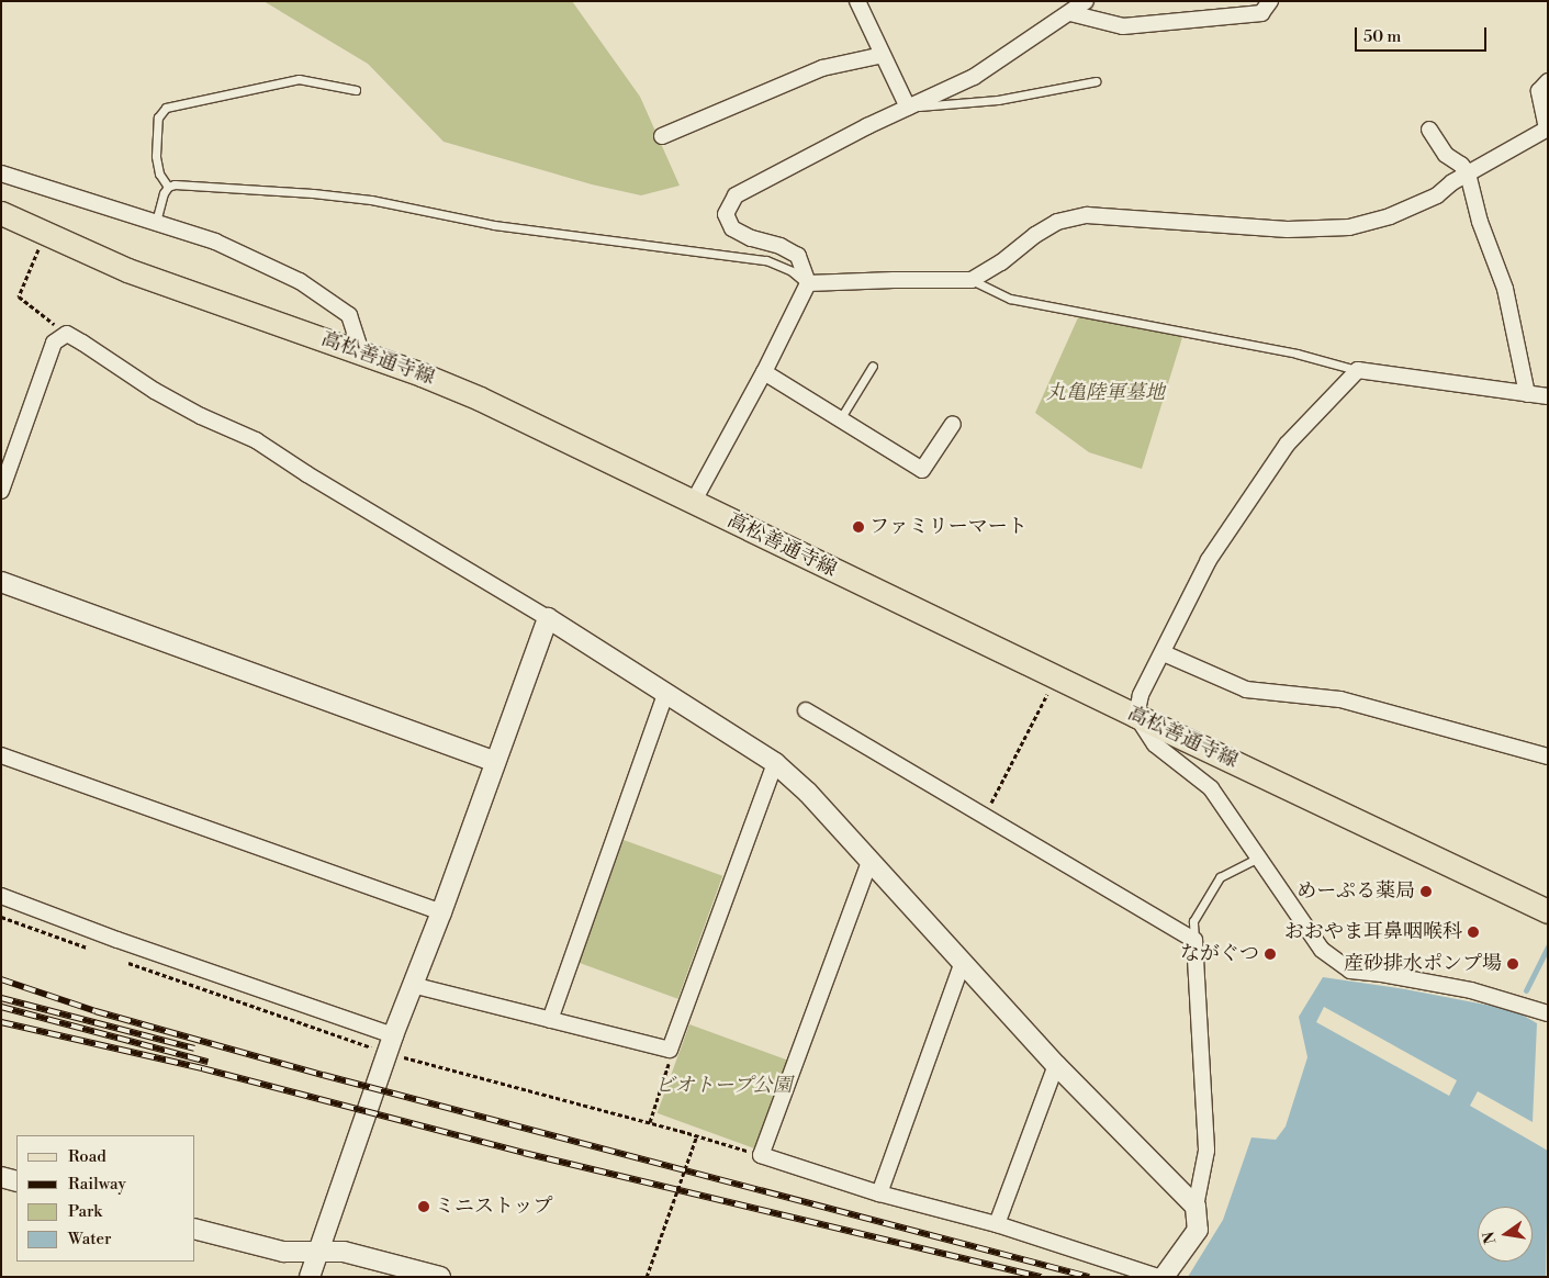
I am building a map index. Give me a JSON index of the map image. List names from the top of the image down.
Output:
{
  "streets": {
    "main road": ["高松善通寺線"]
  },
  "parks": ["丸亀陸軍墓地", "ビオトープ公園"],
  "places": [
    "ファミリーマート",
    "めーぷる薬局",
    "おおやま耳鼻咽喉科",
    "ながぐつ",
    "産砂排水ポンプ場",
    "ミニストップ"
  ],
  "legend": [
    "Road",
    "Railway",
    "Park",
    "Water"
  ],
  "scale_bar": "50 m",
  "north": "left"
}
